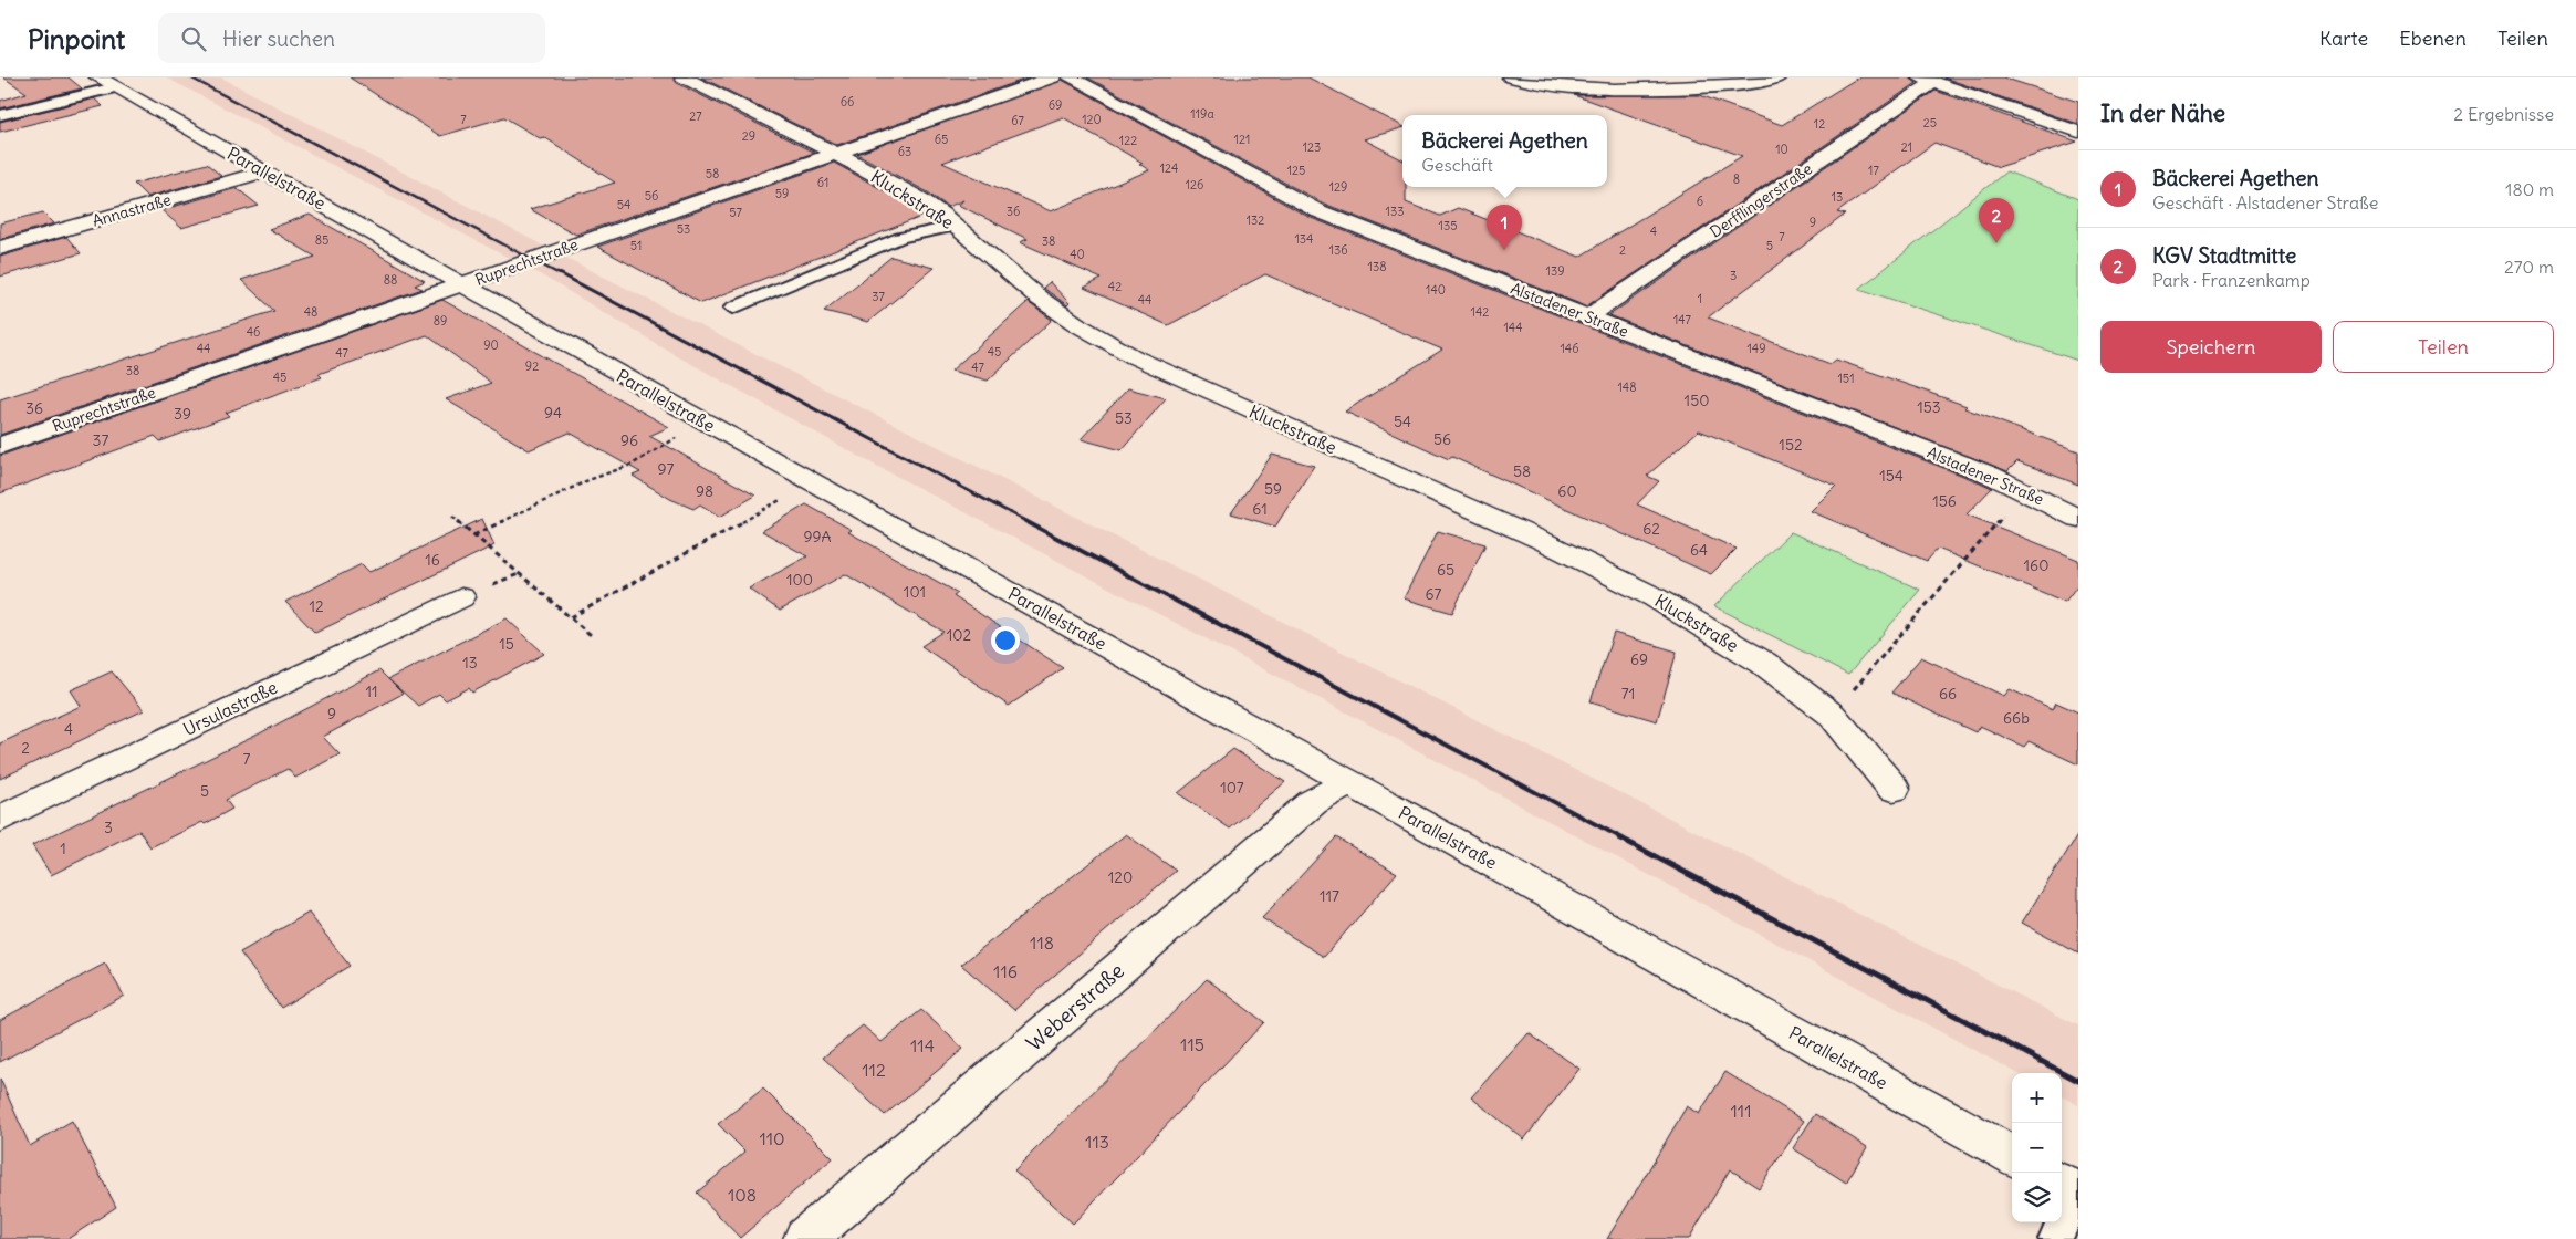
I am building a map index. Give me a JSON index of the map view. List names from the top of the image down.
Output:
{
  "streets": {
    "street": [
      "Parallelstraße",
      "Kluckstraße",
      "Derfflingerstraße",
      "Annastraße",
      "Ruprechtstraße",
      "Alstadener Straße",
      "Ursulastraße",
      "Weberstraße"
    ]
  },
  "crossings": [
    ["Parallelstraße", "Annastraße"],
    ["Parallelstraße", "Ruprechtstraße"],
    ["Parallelstraße", "Weberstraße"],
    ["Kluckstraße", "Ruprechtstraße"],
    ["Derfflingerstraße", "Alstadener Straße"]
  ],
  "house_numbers": [
    "66",
    "69",
    "119a",
    "27",
    "7",
    "120",
    "67",
    "25",
    "12",
    "29",
    "65",
    "121",
    "122",
    "123",
    "21",
    "10",
    "63",
    "124",
    "125",
    "17",
    "58",
    "8",
    "61",
    "126",
    "129",
    "59",
    "56",
    "13",
    "6",
    "54",
    "36",
    "133",
    "57",
    "132",
    "9",
    "135",
    "53",
    "4",
    "7",
    "134",
    "85",
    "38",
    "51",
    "5",
    "136",
    "2",
    "40",
    "138",
    "139",
    "3",
    "88",
    "42",
    "140",
    "37",
    "1",
    "44",
    "48",
    "142",
    "147",
    "89",
    "144",
    "46",
    "90",
    "44",
    "146",
    "149",
    "45",
    "47",
    "92",
    "47",
    "38",
    "45",
    "151",
    "148",
    "150",
    "153",
    "36",
    "94",
    "39",
    "53",
    "54",
    "56",
    "37",
    "96",
    "152",
    "97",
    "58",
    "154",
    "59",
    "98",
    "60",
    "156",
    "61",
    "62",
    "99A",
    "64",
    "16",
    "160",
    "65",
    "100",
    "101",
    "67",
    "12",
    "102",
    "15",
    "69",
    "13",
    "11",
    "71",
    "66",
    "9",
    "66b",
    "4",
    "2",
    "7",
    "107",
    "5",
    "3",
    "1",
    "120",
    "117",
    "118",
    "116",
    "115",
    "114",
    "112",
    "111",
    "110",
    "113",
    "108"
  ],
  "page": {
    "header": "Pinpoint",
    "search": "Hier suchen",
    "nav": ["Karte", "Ebenen", "Teilen"],
    "heading": ["In der Nähe", "2 Ergebnisse"],
    "popup": ["Bäckerei Agethen", "Geschäft"],
    "list": [
      {
        "mark": "1",
        "name": "Bäckerei Agethen",
        "note": "Geschäft · Alstadener Straße",
        "value": "180 m"
      },
      {
        "mark": "2",
        "name": "KGV Stadtmitte",
        "note": "Park · Franzenkamp",
        "value": "270 m"
      }
    ],
    "pins": ["2", "1"],
    "buttons": ["Speichern", "Teilen"],
    "map_buttons": ["+", "−"]
  }
}
